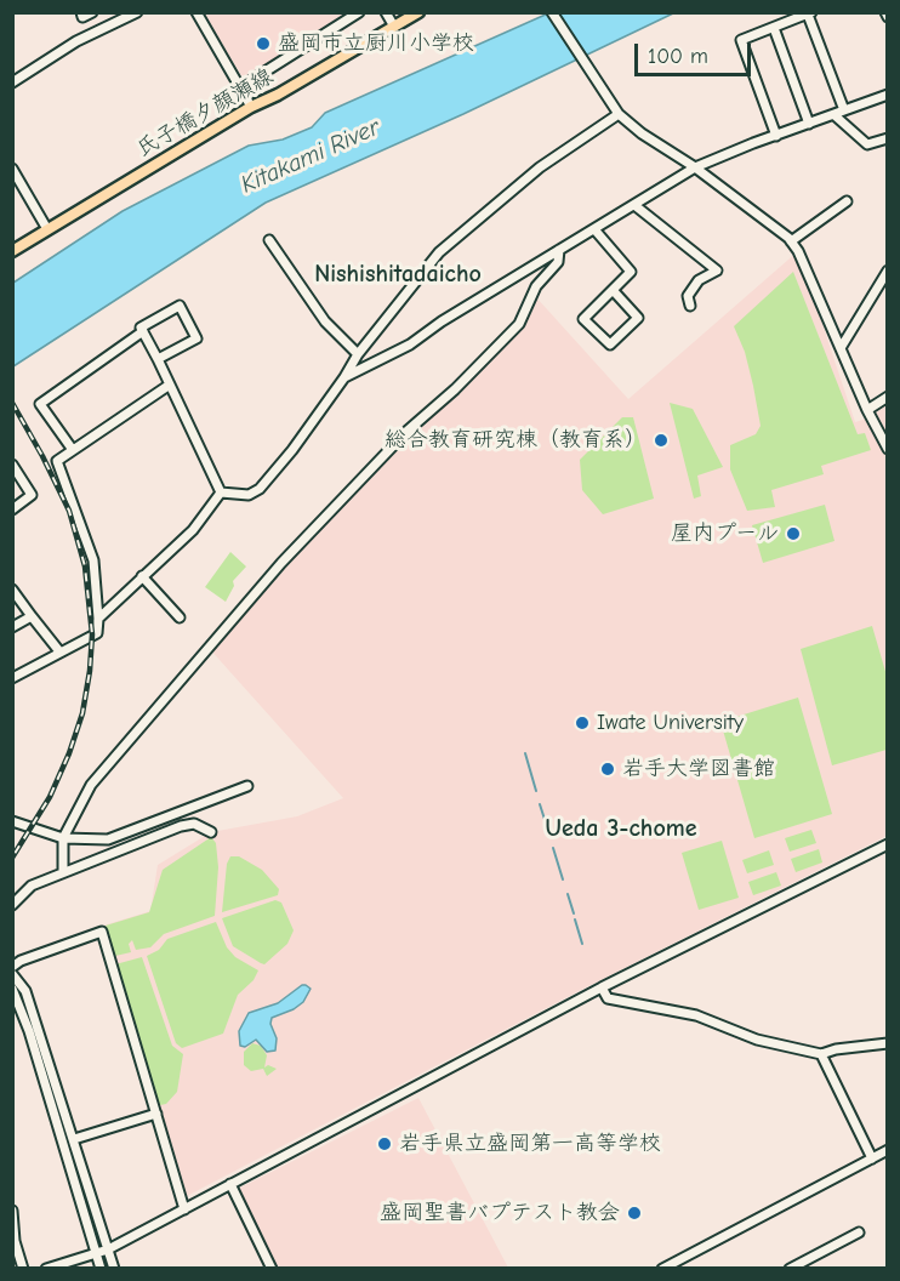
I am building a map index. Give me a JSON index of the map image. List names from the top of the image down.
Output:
{
  "streets": {
    "main road": ["氏子橋夕顔瀬線"]
  },
  "districts": ["Nishishitadaicho", "Ueda 3-chome"],
  "water": ["Kitakami River"],
  "places": [
    "盛岡市立厨川小学校",
    "総合教育研究棟（教育系）",
    "屋内プール",
    "Iwate University",
    "岩手大学図書館",
    "岩手県立盛岡第一高等学校",
    "盛岡聖書バプテスト教会"
  ],
  "scale_bar": "100 m"
}
